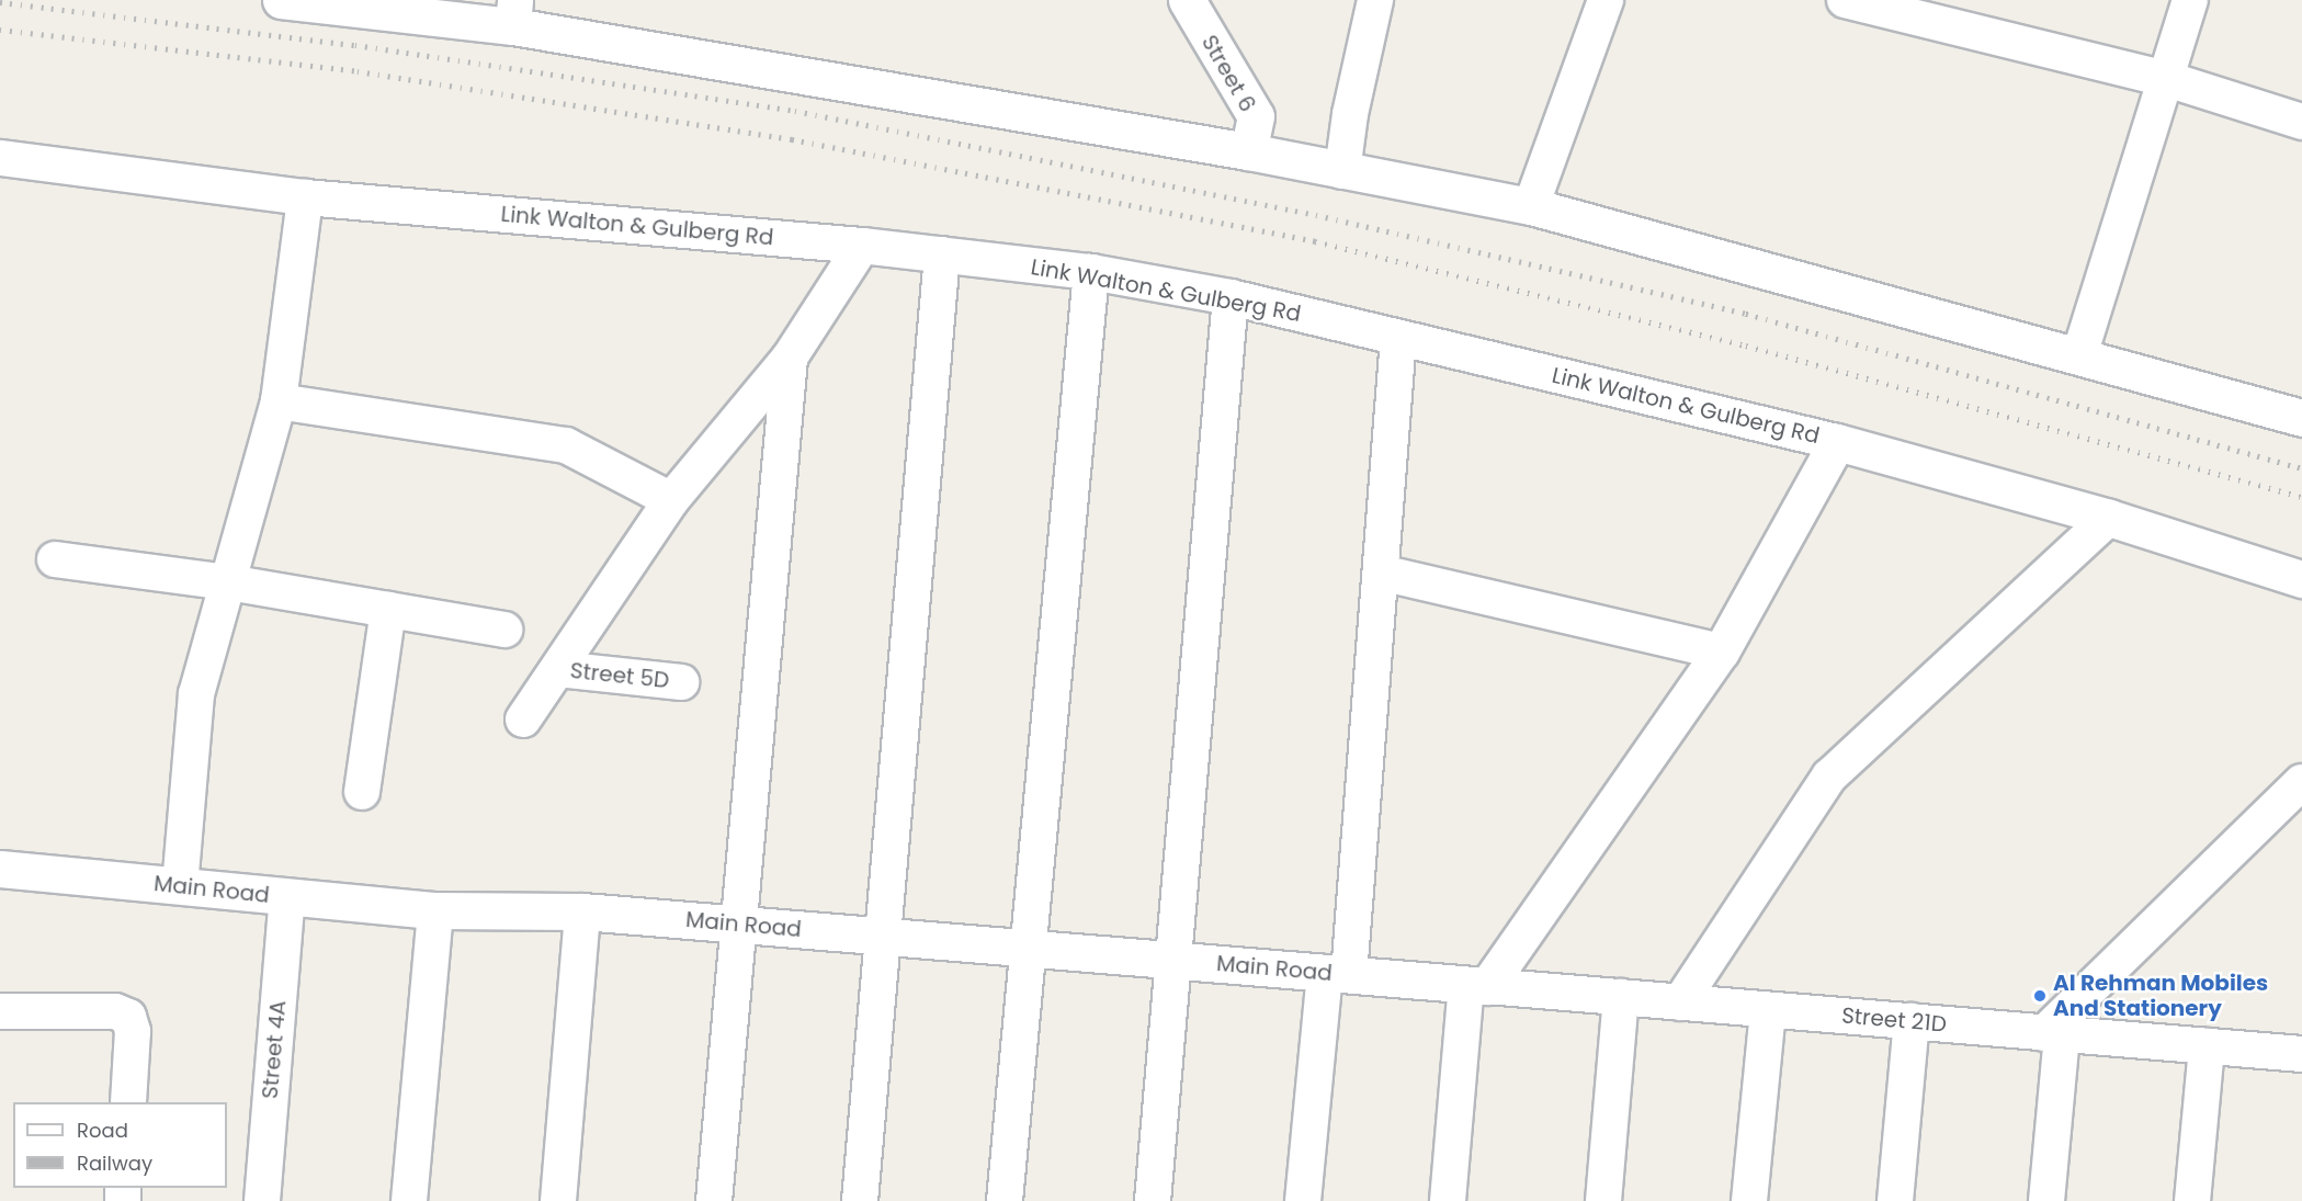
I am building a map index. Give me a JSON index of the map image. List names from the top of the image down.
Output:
{
  "streets": {
    "street": [
      "Street 6",
      "Link Walton & Gulberg Rd",
      "Street 5D",
      "Main Road",
      "Street 21D",
      "Street 4A"
    ]
  },
  "crossings": [
    ["Main Road", "Street 21D"],
    ["Main Road", "Street 4A"]
  ],
  "places": ["Al Rehman Mobiles And Stationery"],
  "legend": ["Road", "Railway"]
}
